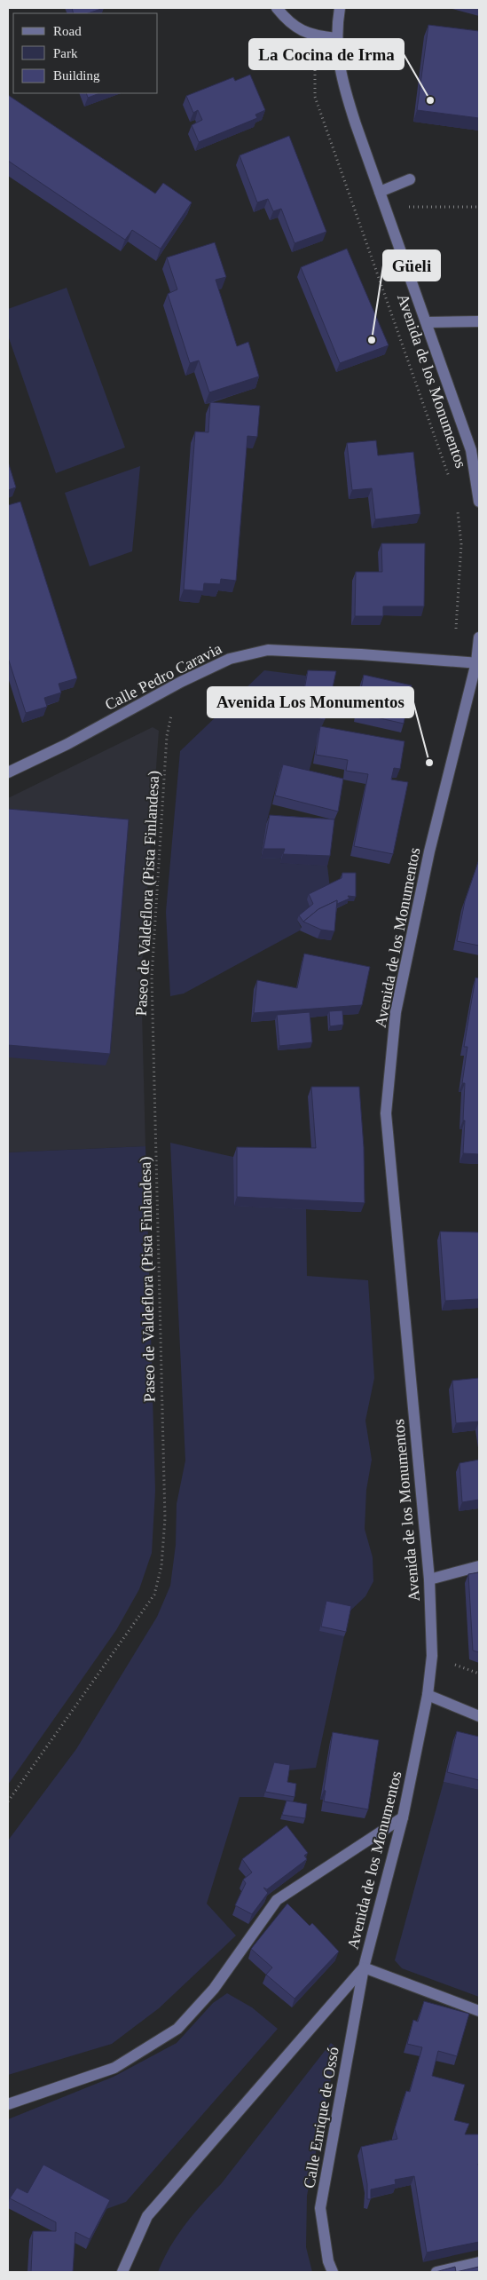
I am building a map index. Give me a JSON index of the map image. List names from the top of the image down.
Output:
{
  "streets": {
    "street": ["Avenida de los Monumentos", "Calle Pedro Caravia", "Calle Enrique de Ossó"],
    "path": ["Paseo de Valdeflora (Pista Finlandesa)"]
  },
  "crossings": [
    ["Avenida de los Monumentos", "Calle Pedro Caravia"],
    ["Avenida de los Monumentos", "Calle Enrique de Ossó"]
  ],
  "places": ["La Cocina de Irma", "Güeli", "Avenida Los Monumentos"],
  "legend": ["Road", "Park", "Building"]
}
